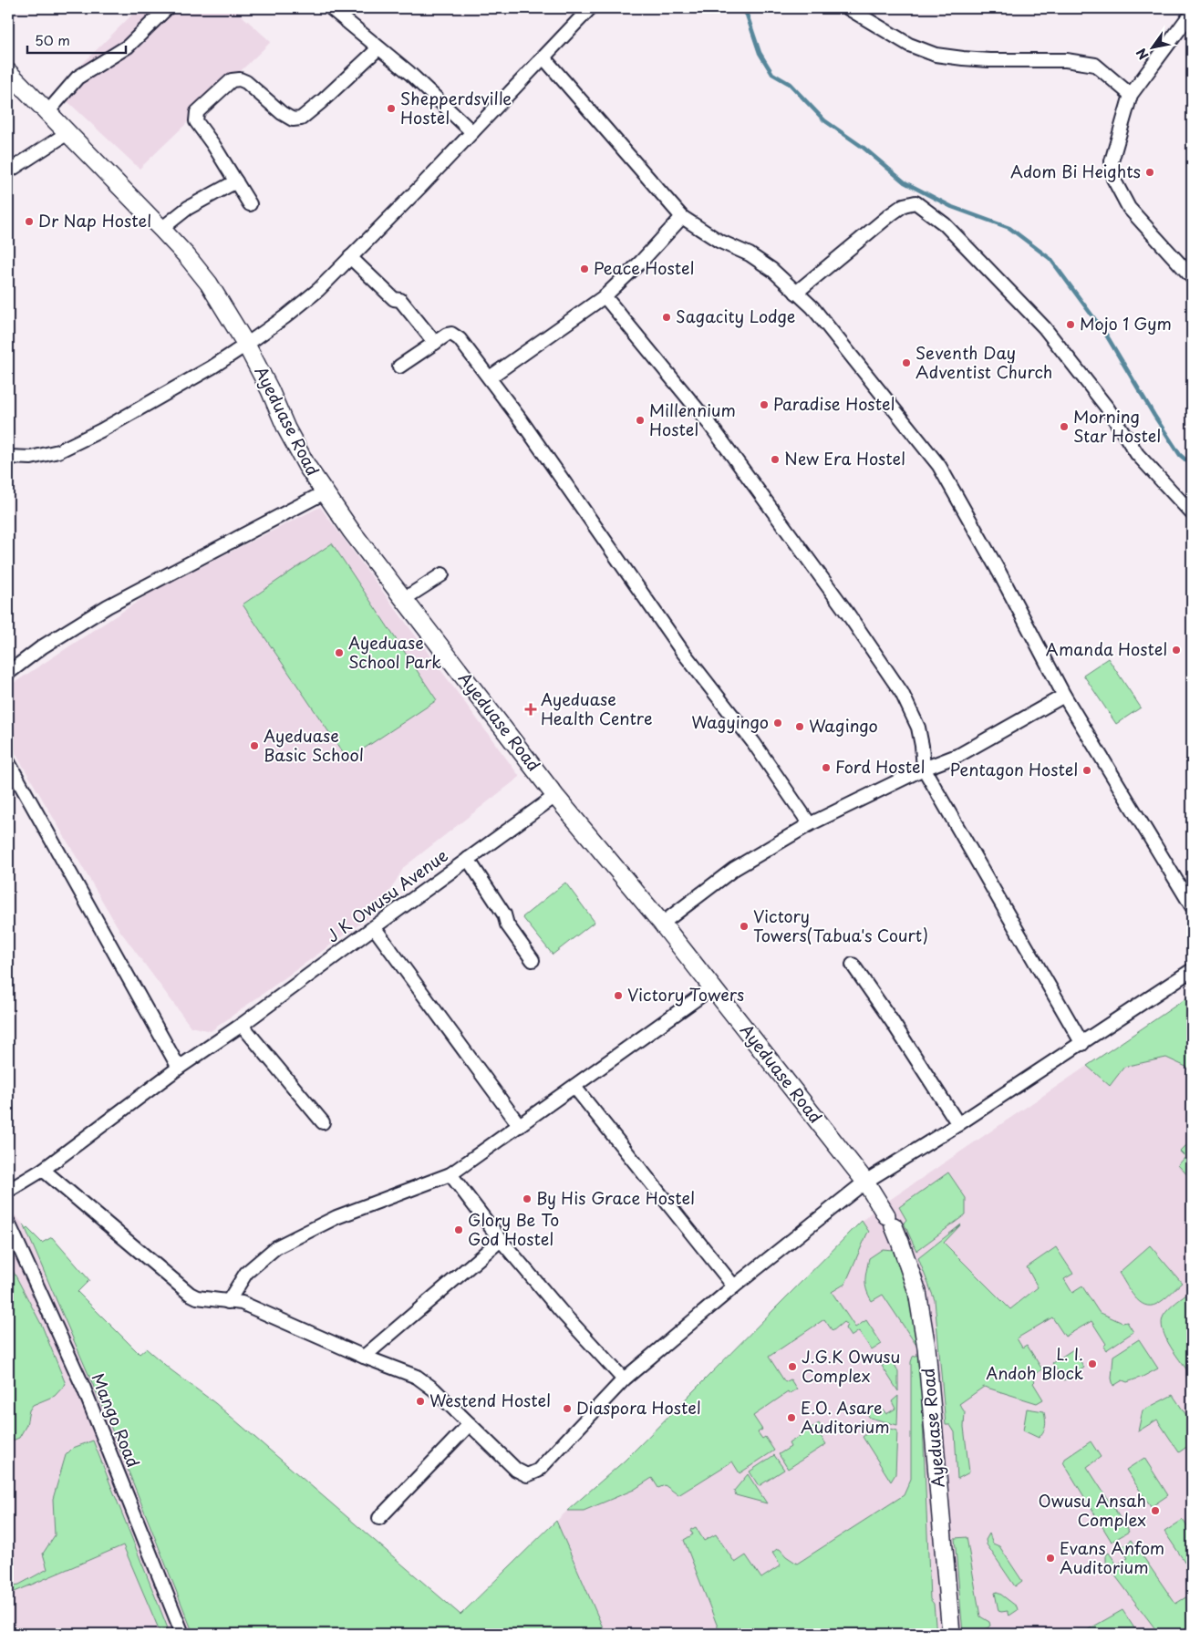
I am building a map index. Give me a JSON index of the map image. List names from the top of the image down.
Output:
{
  "streets": {
    "street": ["Ayeduase Road", "J K Owusu Avenue", "Mango Road"]
  },
  "crossings": [
    ["Ayeduase Road", "J K Owusu Avenue"]
  ],
  "places": {
    "other": [
      "Shepperdsville Hostel",
      "Adom Bi Heights",
      "Dr Nap Hostel",
      "Peace Hostel",
      "Sagacity Lodge",
      "Mojo 1 Gym",
      "Seventh Day Adventist Church",
      "Paradise Hostel",
      "Millennium Hostel",
      "Morning Star Hostel",
      "New Era Hostel",
      "Amanda Hostel",
      "Ayeduase School Park",
      "Wagyingo",
      "Wagingo",
      "Ayeduase Basic School",
      "Ford Hostel",
      "Pentagon Hostel",
      "Victory Towers(Tabua's Court)",
      "Victory Towers",
      "By His Grace Hostel",
      "Glory Be To God Hostel",
      "L. I. Andoh Block",
      "J.G.K Owusu Complex",
      "Westend Hostel",
      "Diaspora Hostel",
      "E.O. Asare Auditorium",
      "Owusu Ansah Complex",
      "Evans Anfom Auditorium"
    ],
    "health": ["Ayeduase Health Centre"]
  },
  "scale_bar": "50 m",
  "north": "bottom left"
}
